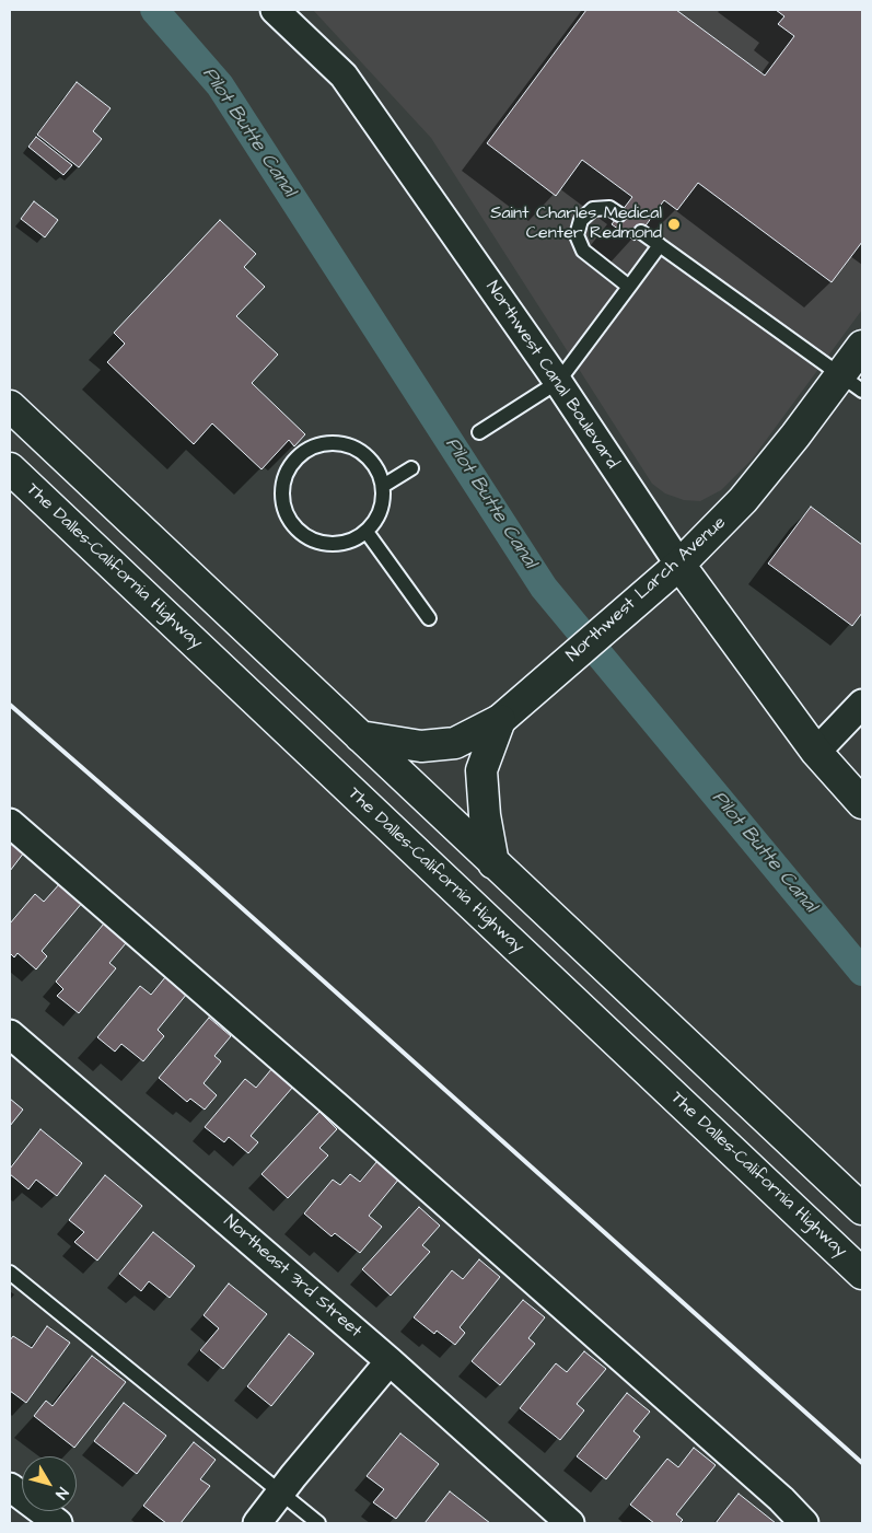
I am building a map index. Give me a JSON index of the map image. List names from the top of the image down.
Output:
{
  "streets": {
    "main road": ["Northwest Canal Boulevard", "The Dalles-California Highway", "Northwest Larch Avenue"],
    "street": ["Northeast 3rd Street"]
  },
  "crossings": [
    ["Northwest Canal Boulevard", "Northwest Larch Avenue"]
  ],
  "water": ["Pilot Butte Canal"],
  "places": ["Saint Charles Medical Center Redmond"],
  "north": "bottom right"
}
